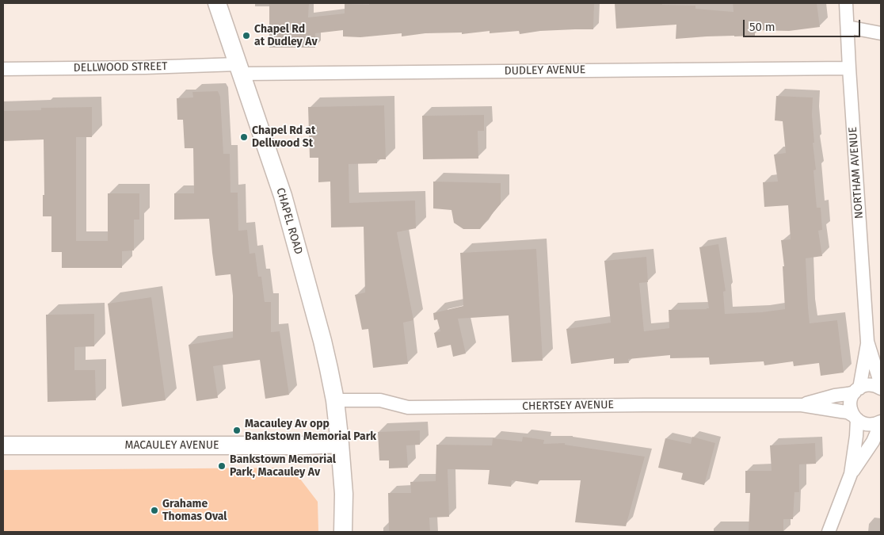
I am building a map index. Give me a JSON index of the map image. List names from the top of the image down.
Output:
{
  "streets": {
    "main road": ["CHAPEL ROAD", "MACAULEY AVENUE"],
    "street": [
      "DELLWOOD STREET",
      "DUDLEY AVENUE",
      "NORTHAM AVENUE",
      "CHERTSEY AVENUE"
    ]
  },
  "crossings": [
    ["DELLWOOD STREET", "DUDLEY AVENUE"],
    ["DELLWOOD STREET", "CHAPEL ROAD"],
    ["DUDLEY AVENUE", "NORTHAM AVENUE"],
    ["DUDLEY AVENUE", "CHAPEL ROAD"],
    ["NORTHAM AVENUE", "CHERTSEY AVENUE"],
    ["CHAPEL ROAD", "CHERTSEY AVENUE"],
    ["CHAPEL ROAD", "MACAULEY AVENUE"]
  ],
  "places": [
    "Chapel Rd at Dudley Av",
    "Chapel Rd at Dellwood St",
    "Macauley Av opp Bankstown Memorial Park",
    "Bankstown Memorial Park, Macauley Av",
    "Grahame Thomas Oval"
  ],
  "scale_bar": "50 m"
}
